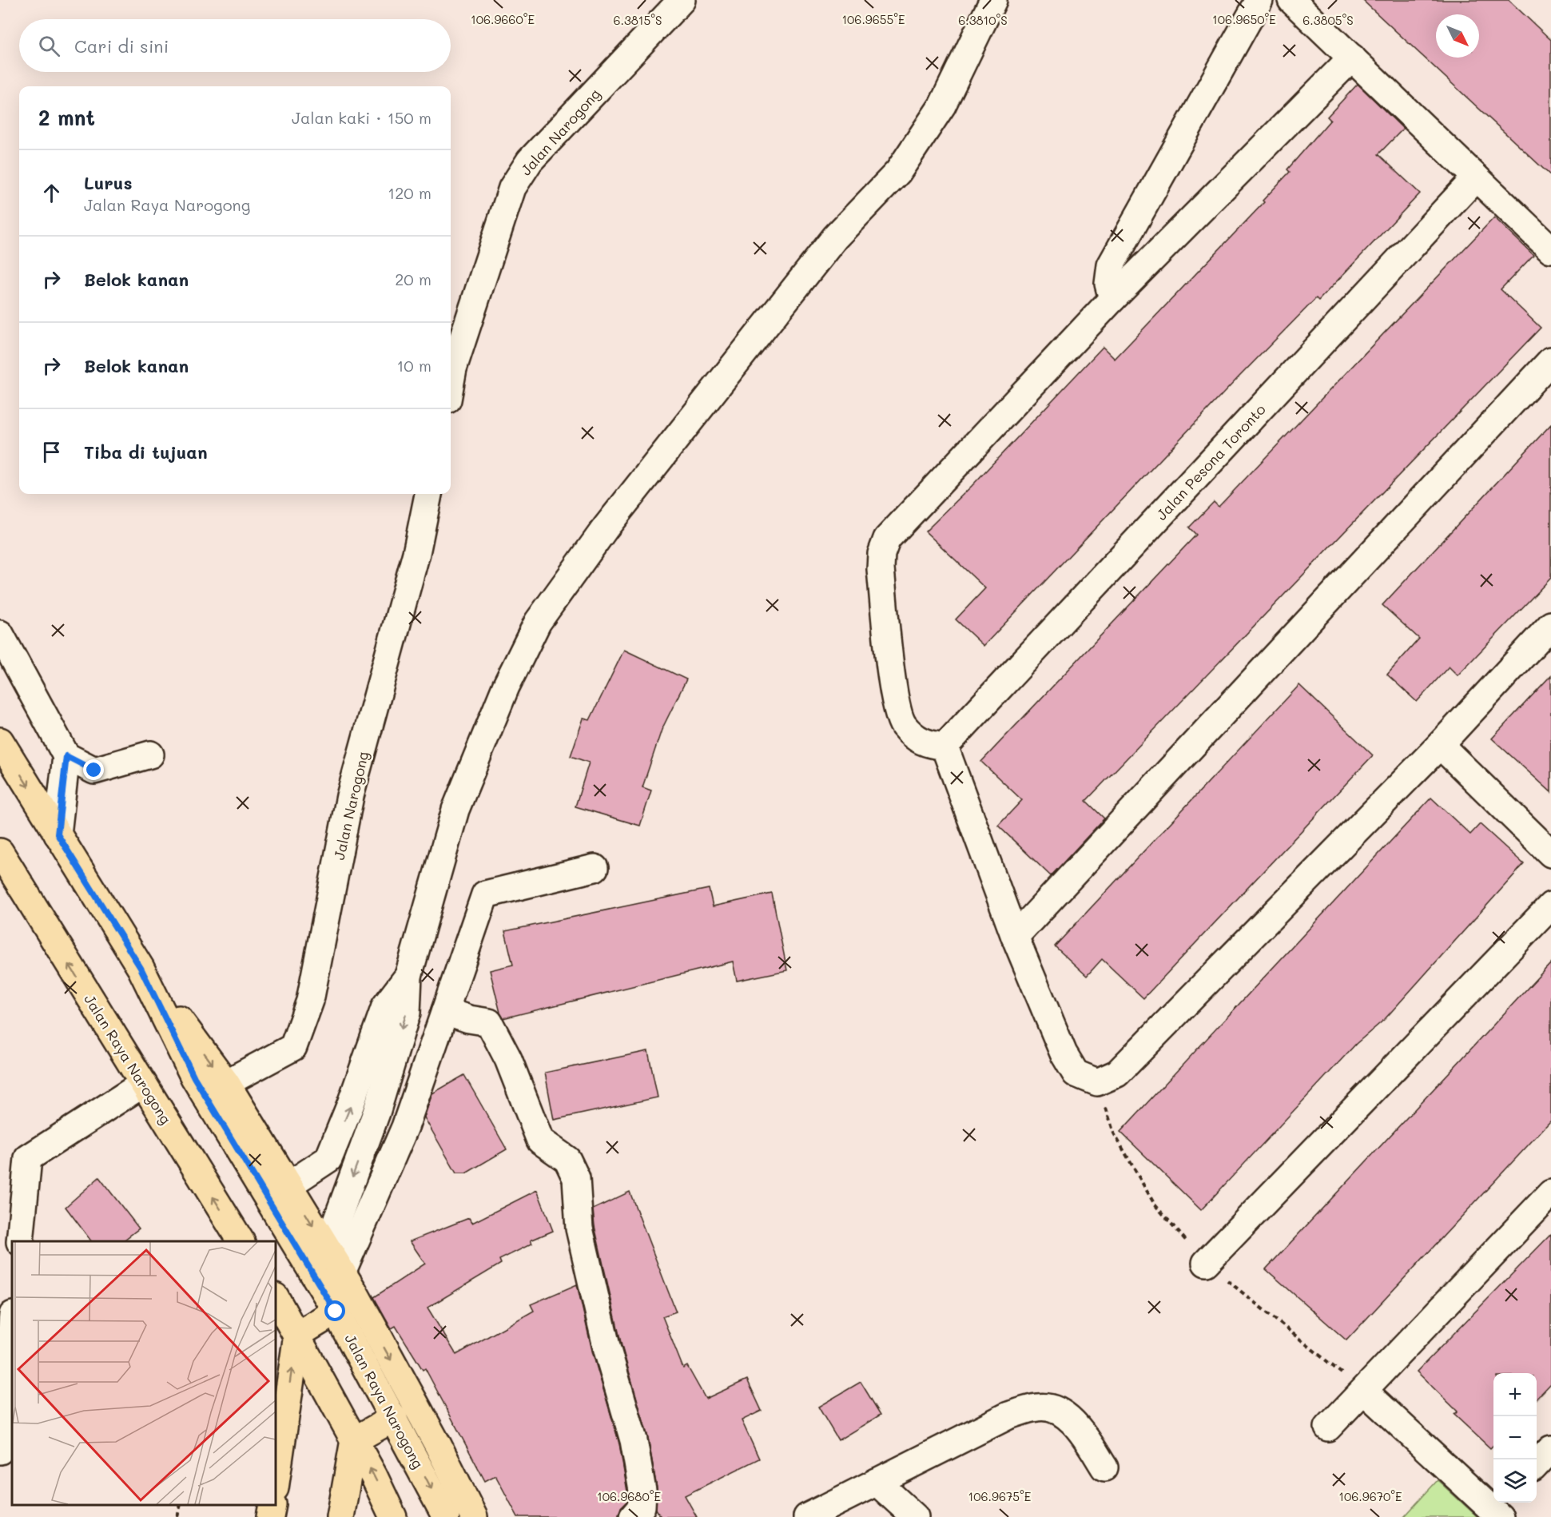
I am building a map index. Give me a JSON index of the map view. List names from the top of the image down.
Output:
{
  "streets": {
    "main road": ["Jalan Raya Narogong"],
    "street": ["Jalan Narogong", "Jalan Pesona Toronto"]
  },
  "north": "bottom right",
  "page": {
    "search": "Cari di sini",
    "heading": ["2 mnt", "Jalan kaki · 150 m"],
    "list": [
      ["Lurus", "Jalan Raya Narogong", "120 m"],
      ["Belok kanan", "20 m"],
      ["Belok kanan", "10 m"],
      "Tiba di tujuan"
    ],
    "map_buttons": ["+", "−"]
  },
  "coordinates": [
    "106.9660°E",
    "106.9655°E",
    "106.9650°E",
    "6.3815°S",
    "6.3810°S",
    "6.3805°S",
    "106.9680°E",
    "106.9675°E",
    "106.9670°E"
  ]
}
